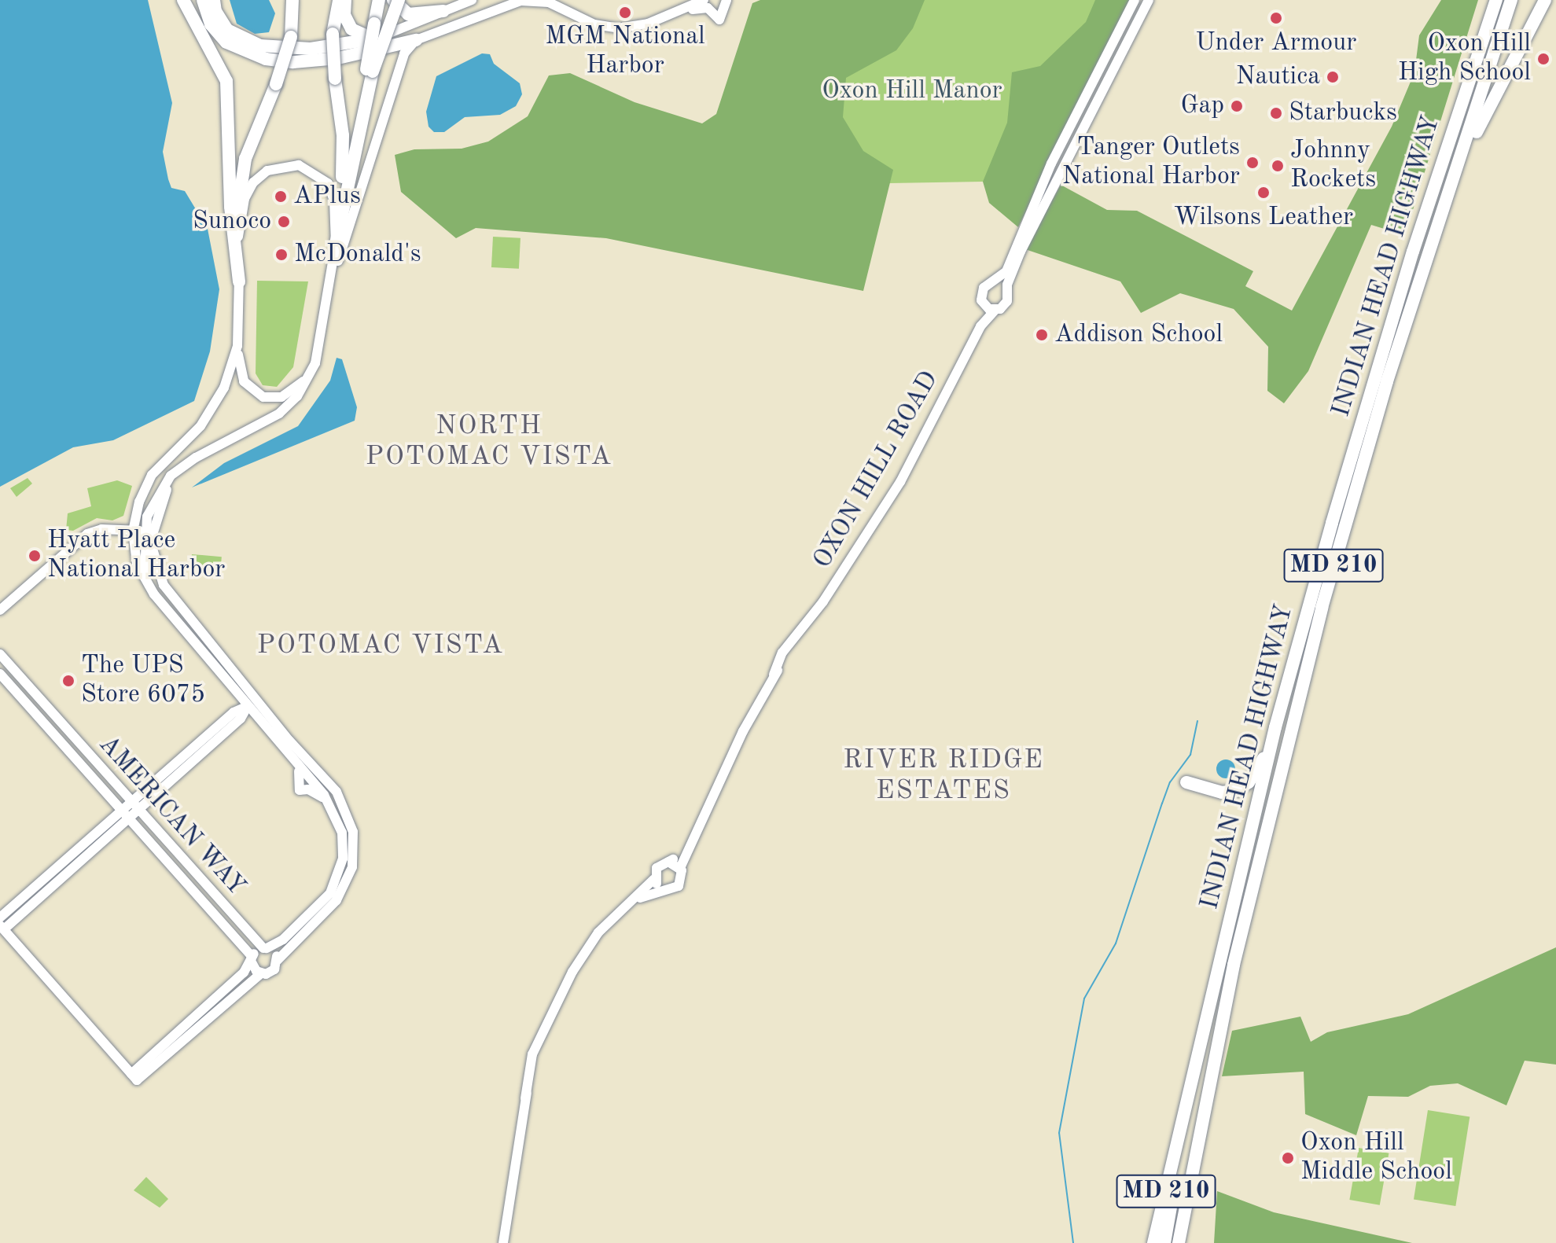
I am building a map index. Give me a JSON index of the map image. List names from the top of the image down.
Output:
{
  "streets": {
    "highway": ["INDIAN HEAD HIGHWAY", "MD 210"],
    "main road": ["OXON HILL ROAD", "AMERICAN WAY"]
  },
  "districts": ["NORTH POTOMAC VISTA", "POTOMAC VISTA", "RIVER RIDGE ESTATES"],
  "parks": ["Oxon Hill Manor"],
  "places": [
    "MGM National Harbor",
    "Under Armour",
    "Oxon Hill High School",
    "Nautica",
    "Gap",
    "Starbucks",
    "Tanger Outlets National Harbor",
    "Johnny Rockets",
    "Wilsons Leather",
    "APlus",
    "Sunoco",
    "McDonald's",
    "Addison School",
    "Hyatt Place National Harbor",
    "The UPS Store 6075",
    "Oxon Hill Middle School"
  ]
}
